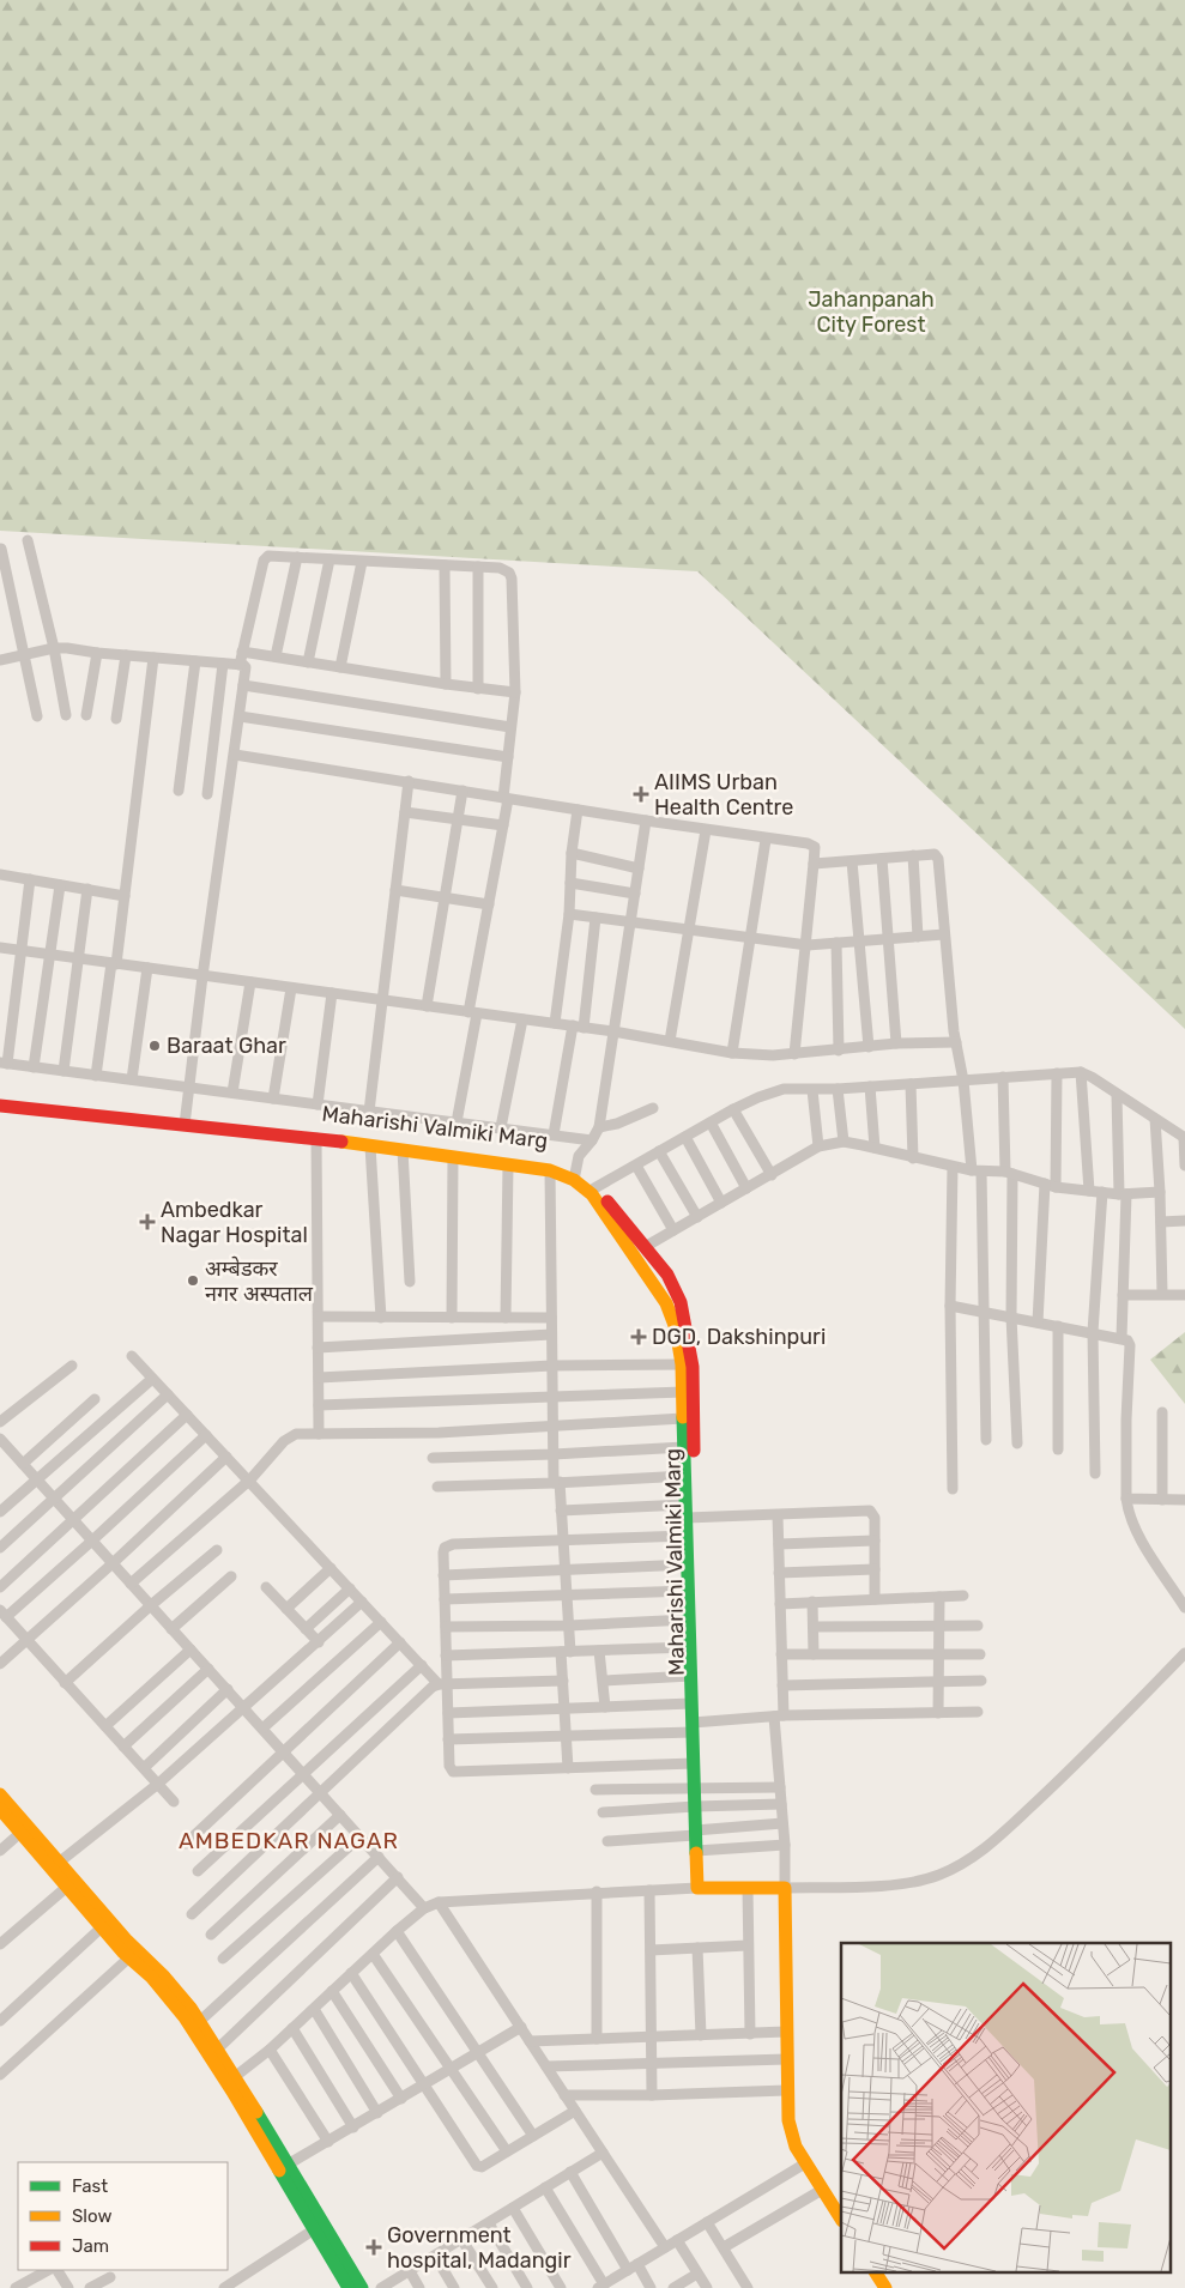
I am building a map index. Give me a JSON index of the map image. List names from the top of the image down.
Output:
{
  "streets": {
    "street": ["Maharishi Valmiki Marg"]
  },
  "districts": ["AMBEDKAR NAGAR"],
  "parks": ["Jahanpanah City Forest"],
  "places": {
    "health": [
      "AIIMS Urban Health Centre",
      "Ambedkar Nagar Hospital",
      "DGD, Dakshinpuri",
      "Government hospital, Madangir"
    ],
    "other": ["Baraat Ghar", "अम्बेडकर नगर अस्पताल"]
  },
  "legend": ["Fast", "Slow", "Jam"]
}
